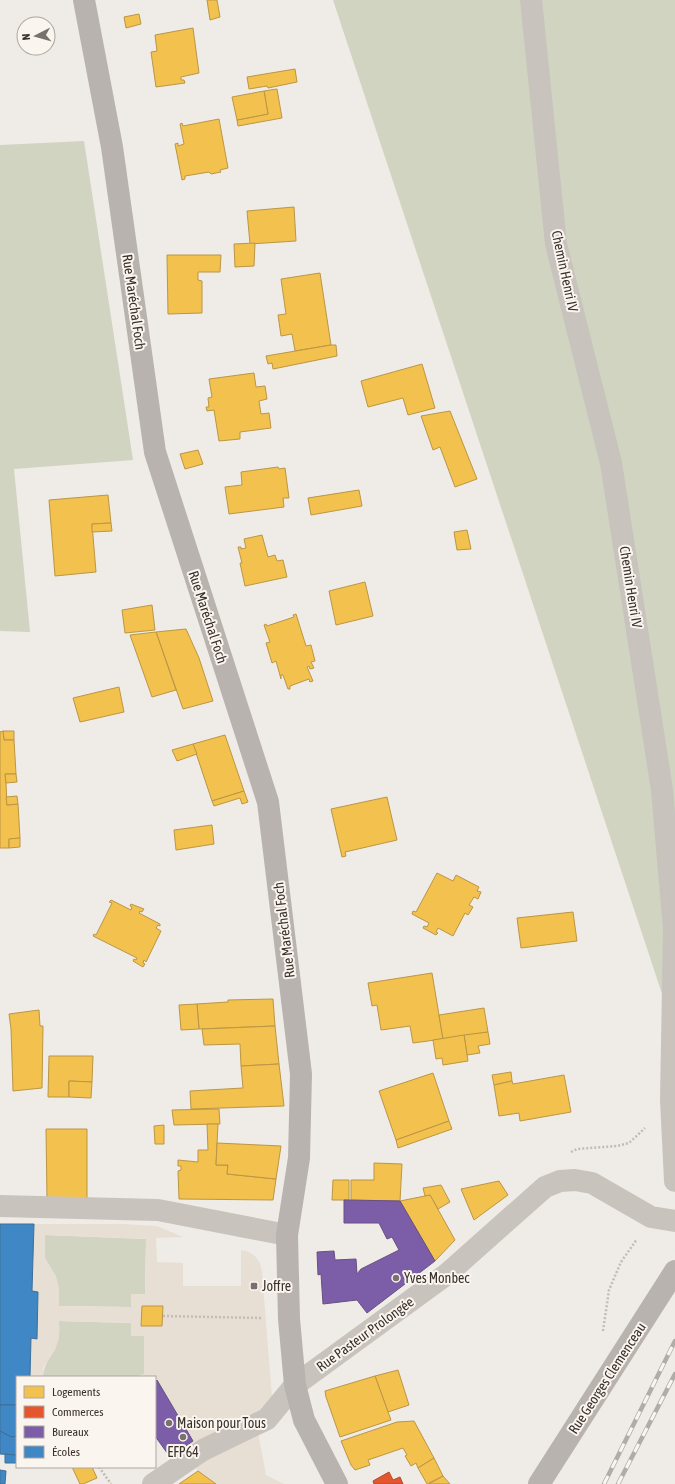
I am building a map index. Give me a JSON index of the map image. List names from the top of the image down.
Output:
{
  "streets": {
    "street": [
      "Chemin Henri IV",
      "Rue Maréchal Foch",
      "Rue Pasteur Prolongée",
      "Rue Georges Clemenceau"
    ]
  },
  "crossings": [
    ["Rue Maréchal Foch", "Rue Pasteur Prolongée"]
  ],
  "places": {
    "other": ["Yves Monbec", "Maison pour Tous", "EFP64"],
    "transit": ["Joffre"]
  },
  "legend": [
    "Logements",
    "Commerces",
    "Bureaux",
    "Écoles"
  ],
  "north": "left"
}
